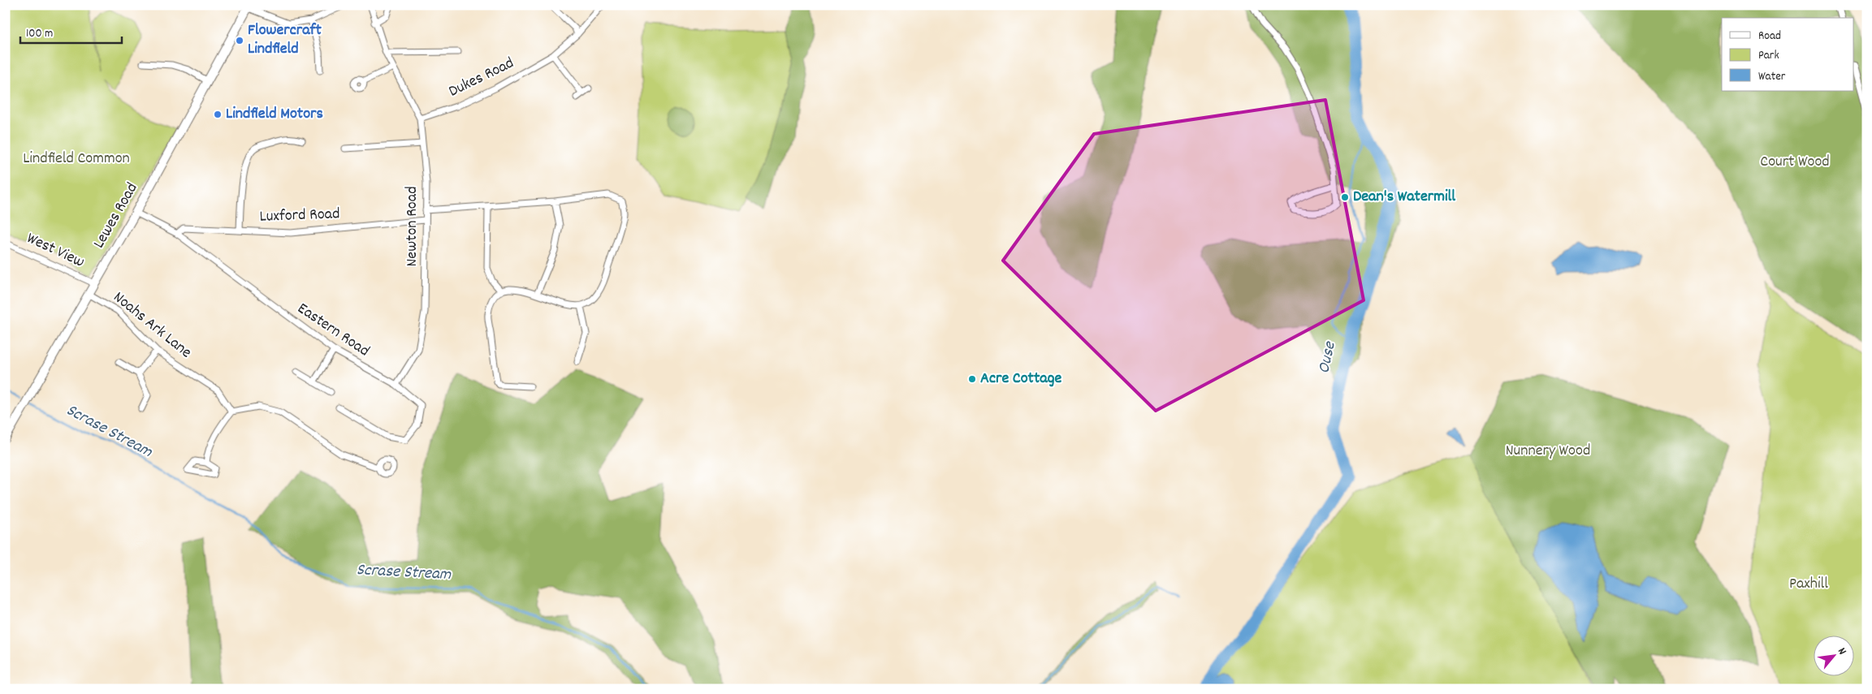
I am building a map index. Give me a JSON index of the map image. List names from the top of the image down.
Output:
{
  "streets": {
    "main road": ["Lewes Road"],
    "street": [
      "Dukes Road",
      "Luxford Road",
      "Newton Road",
      "West View",
      "Noahs Ark Lane",
      "Eastern Road"
    ]
  },
  "crossings": [
    ["Dukes Road", "Newton Road"],
    ["Lewes Road", "West View"],
    ["Lewes Road", "Noahs Ark Lane"],
    ["Lewes Road", "Eastern Road"],
    ["Luxford Road", "Newton Road"],
    ["Luxford Road", "Eastern Road"],
    ["Newton Road", "Eastern Road"]
  ],
  "water": ["Ouse", "Scrase Stream"],
  "parks": [
    "Lindfield Common",
    "Court Wood",
    "Nunnery Wood",
    "Paxhill"
  ],
  "places": [
    "Flowercraft Lindfield",
    "Lindfield Motors",
    "Dean's Watermill",
    "Acre Cottage"
  ],
  "legend": ["Road", "Park", "Water"],
  "scale_bar": "100 m",
  "north": "top right"
}
